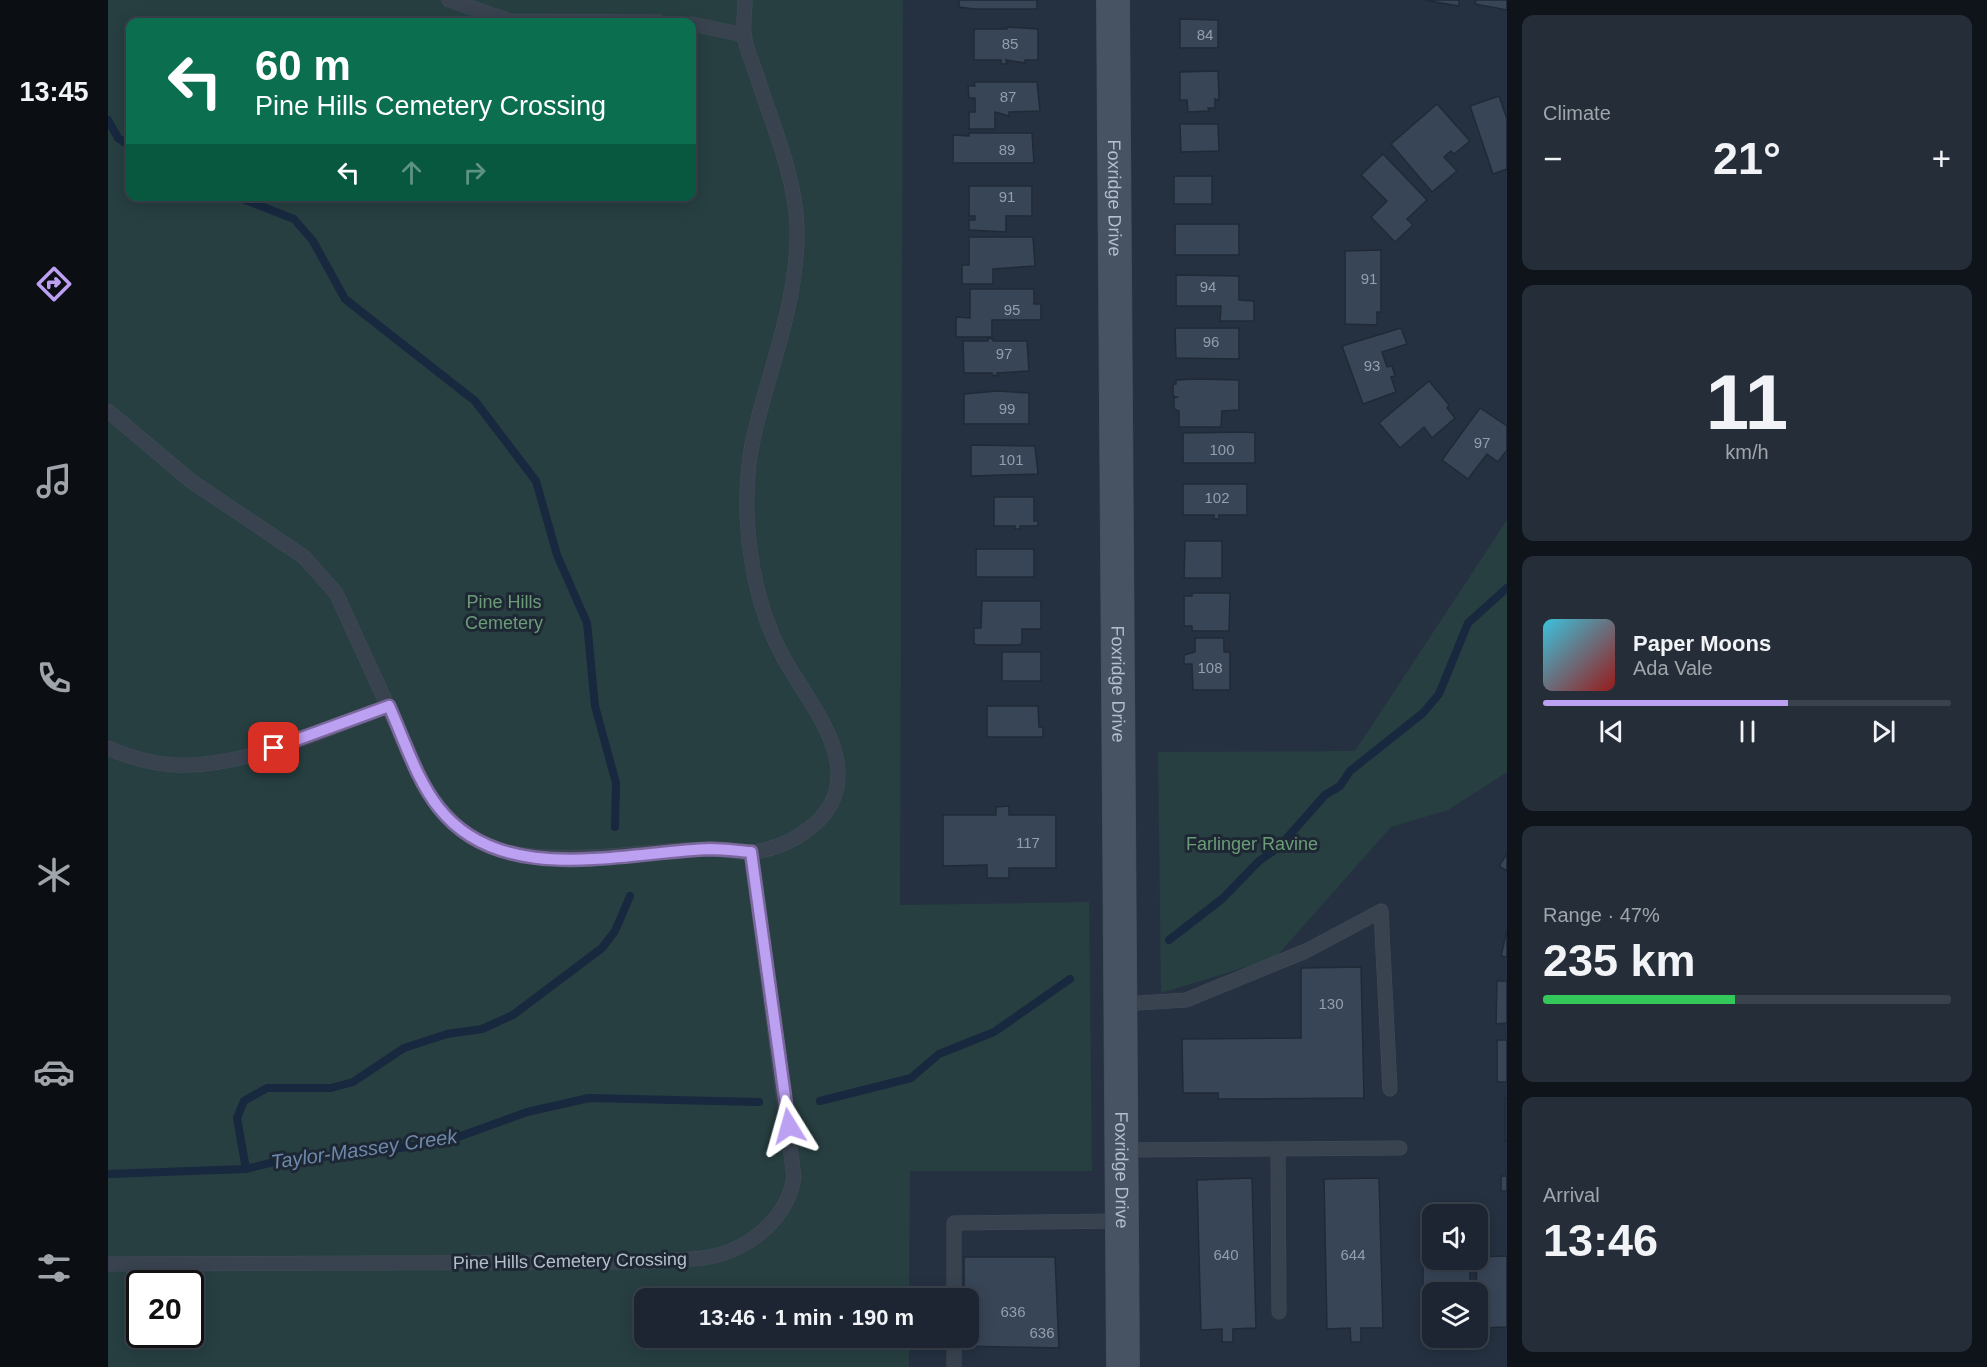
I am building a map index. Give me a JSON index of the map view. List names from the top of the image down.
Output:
{
  "streets": {
    "street": ["Foxridge Drive"],
    "lane": ["Pine Hills Cemetery Crossing"]
  },
  "water": ["Taylor-Massey Creek"],
  "parks": ["Pine Hills Cemetery", "Farlinger Ravine"],
  "house_numbers": [
    "84",
    "85",
    "87",
    "89",
    "91",
    "91",
    "94",
    "95",
    "96",
    "97",
    "93",
    "99",
    "97",
    "100",
    "101",
    "102",
    "108",
    "117",
    "130",
    "640",
    "644",
    "636",
    "636"
  ],
  "page": {
    "tabs": "13:45",
    "tile": [
      "Climate",
      ["11", "km/h"],
      ["Range · 47%", "235 km"],
      ["Arrival", "13:46"]
    ],
    "turn": ["60 m", "Pine Hills Cemetery Crossing"],
    "heat": ["−", "21°", "+"],
    "song": ["Paper Moons", "Ada Vale"],
    "limit": "20",
    "trip": "13:46 · 1 min · 190 m"
  }
}
